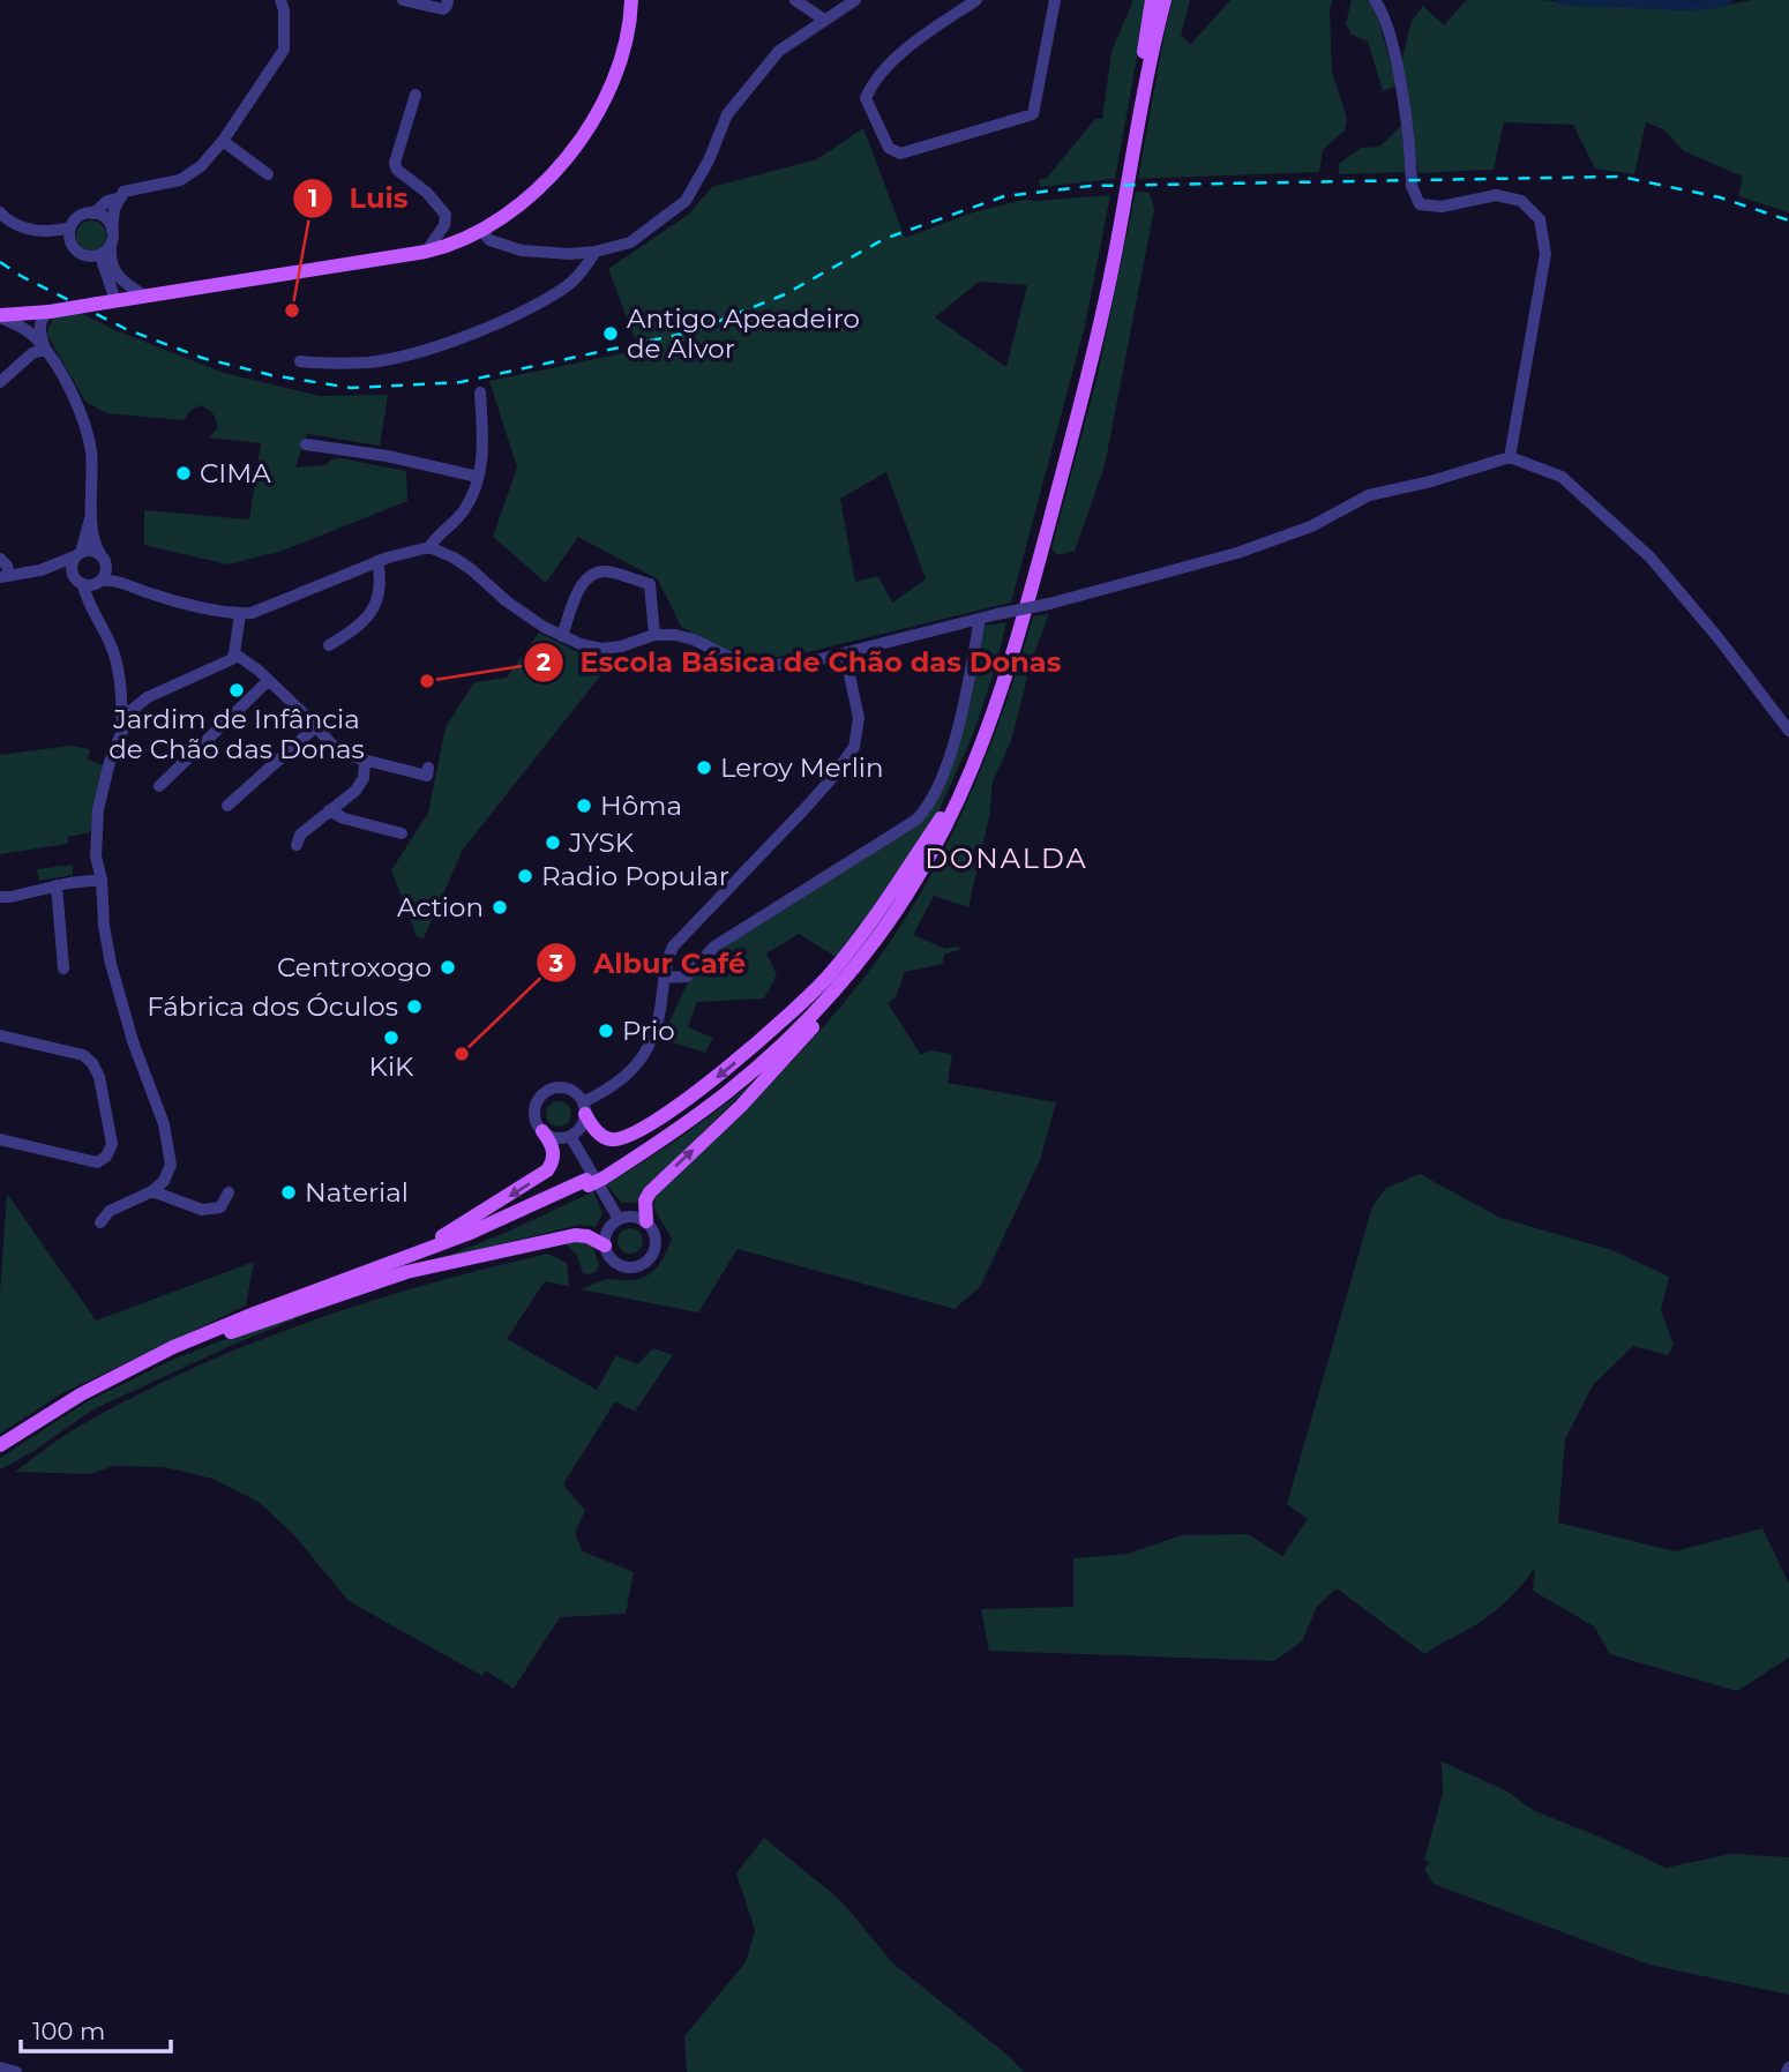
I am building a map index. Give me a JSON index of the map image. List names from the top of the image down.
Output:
{
  "districts": ["DONALDA"],
  "places": [
    "Luis",
    "Antigo Apeadeiro de Alvor",
    "CIMA",
    "Escola Básica de Chão das Donas",
    "Jardim de Infância de Chão das Donas",
    "Leroy Merlin",
    "Hôma",
    "JYSK",
    "Radio Popular",
    "Action",
    "Centroxogo",
    "Fábrica dos Óculos",
    "Prio",
    "KiK",
    "Albur Café",
    "Naterial"
  ],
  "scale_bar": "100 m"
}
